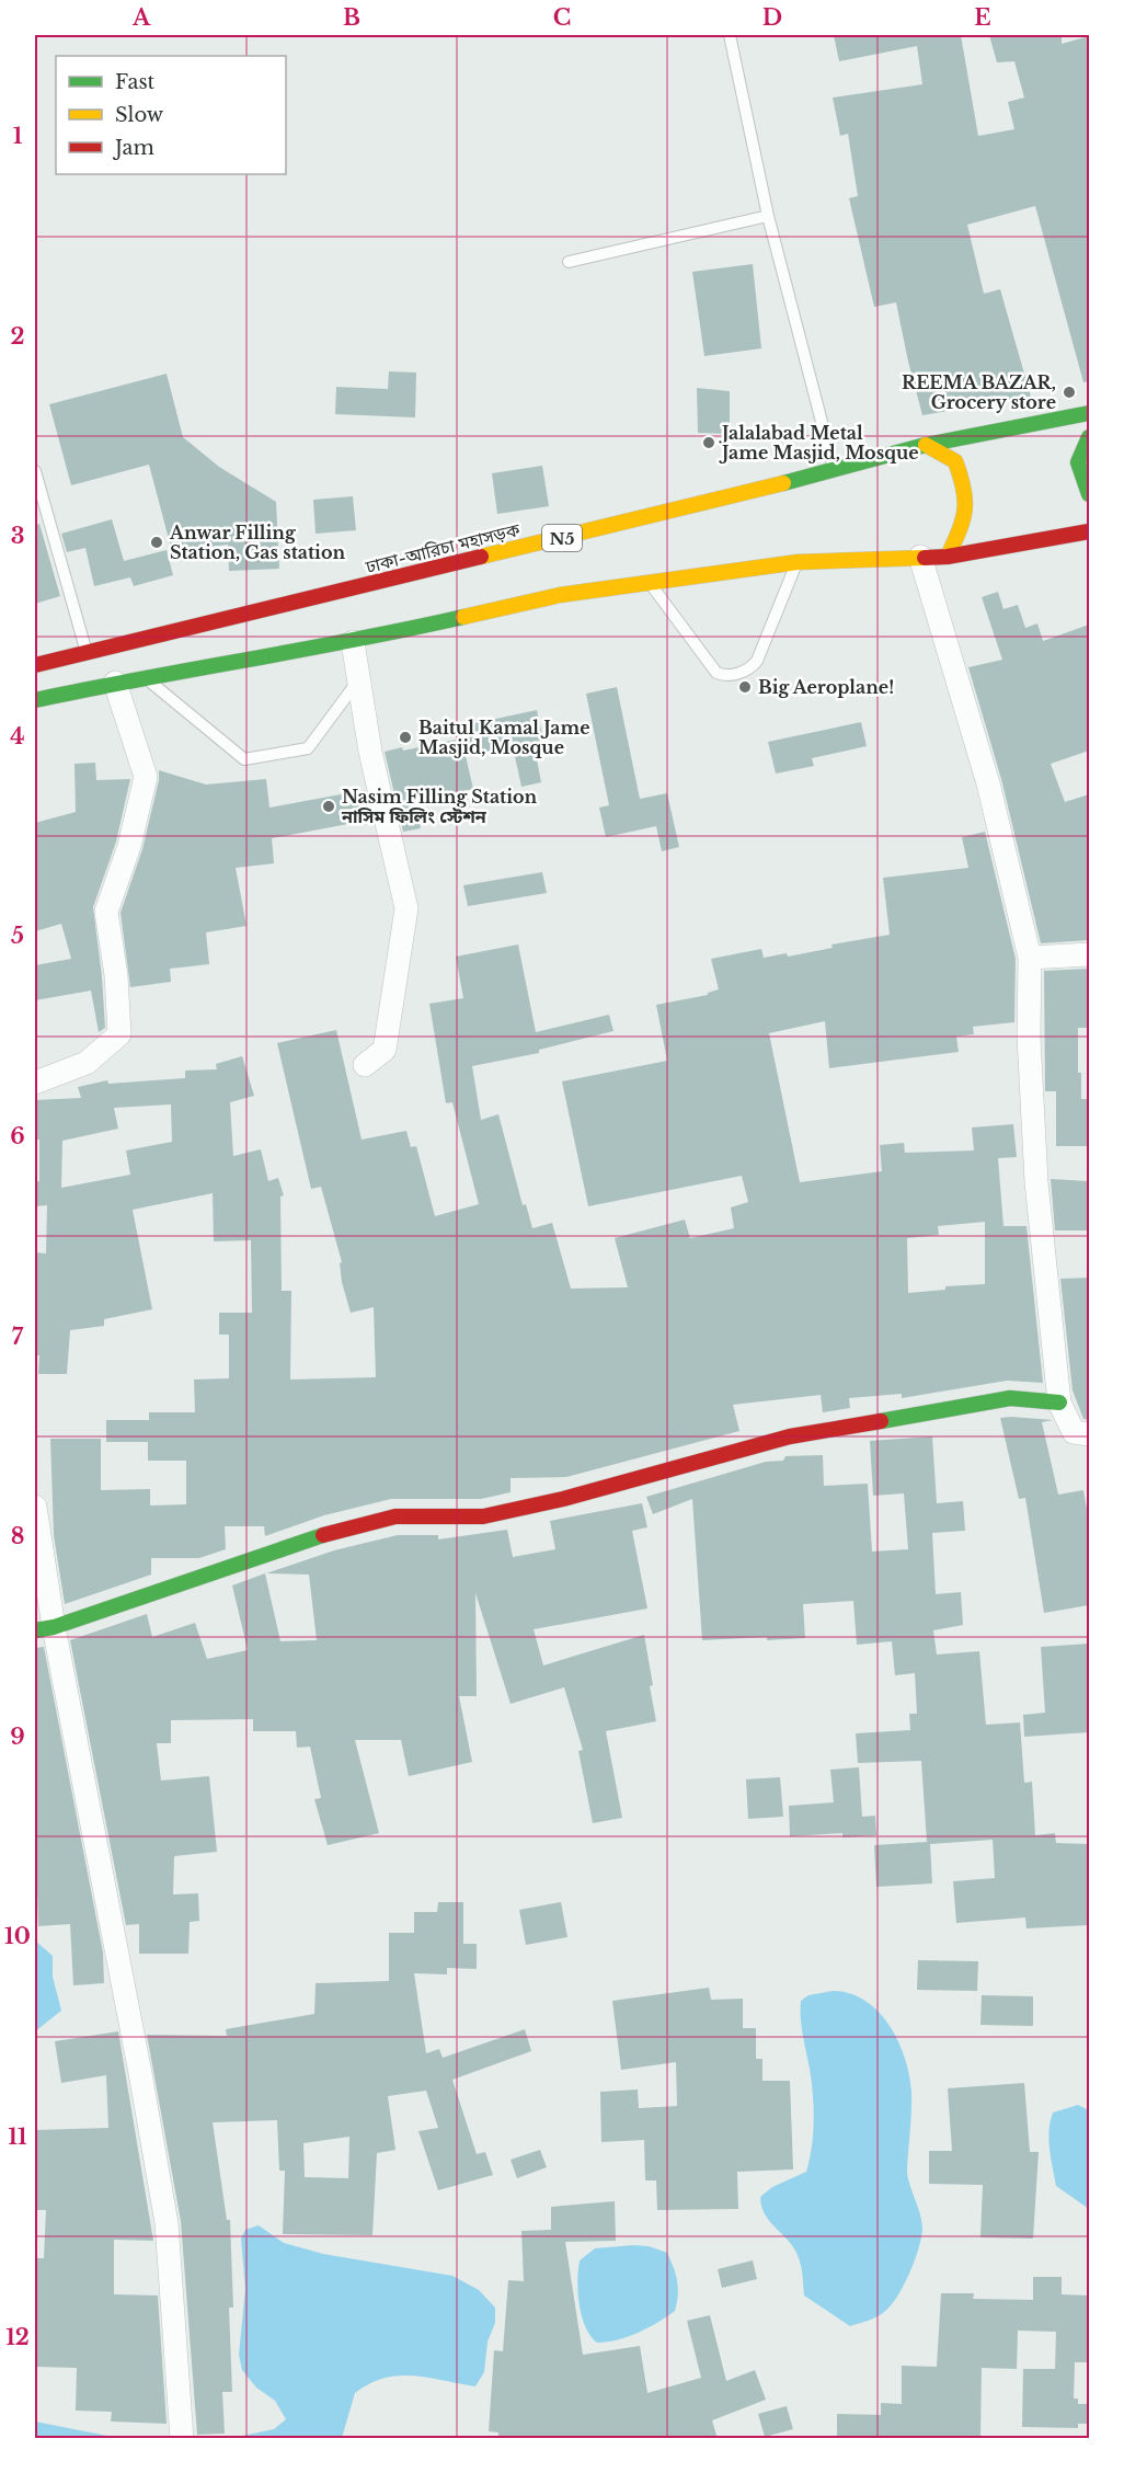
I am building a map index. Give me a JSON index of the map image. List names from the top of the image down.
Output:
{
  "streets": {
    "main road": ["N5", "ঢাকা-আরিচা মহাসড়ক"]
  },
  "places": [
    "REEMA BAZAR, Grocery store",
    "Jalalabad Metal Jame Masjid, Mosque",
    "Anwar Filling Station, Gas station",
    "Big Aeroplane!",
    "Baitul Kamal Jame Masjid, Mosque",
    "Nasim Filling Station নাসিম ফিলিং স্টেশন"
  ],
  "legend": ["Fast", "Slow", "Jam"],
  "grid": {
    "columns": [
      "A",
      "B",
      "C",
      "D",
      "E"
    ],
    "rows": [
      "1",
      "2",
      "3",
      "4",
      "5",
      "6",
      "7",
      "8",
      "9",
      "10",
      "11",
      "12"
    ]
  }
}
